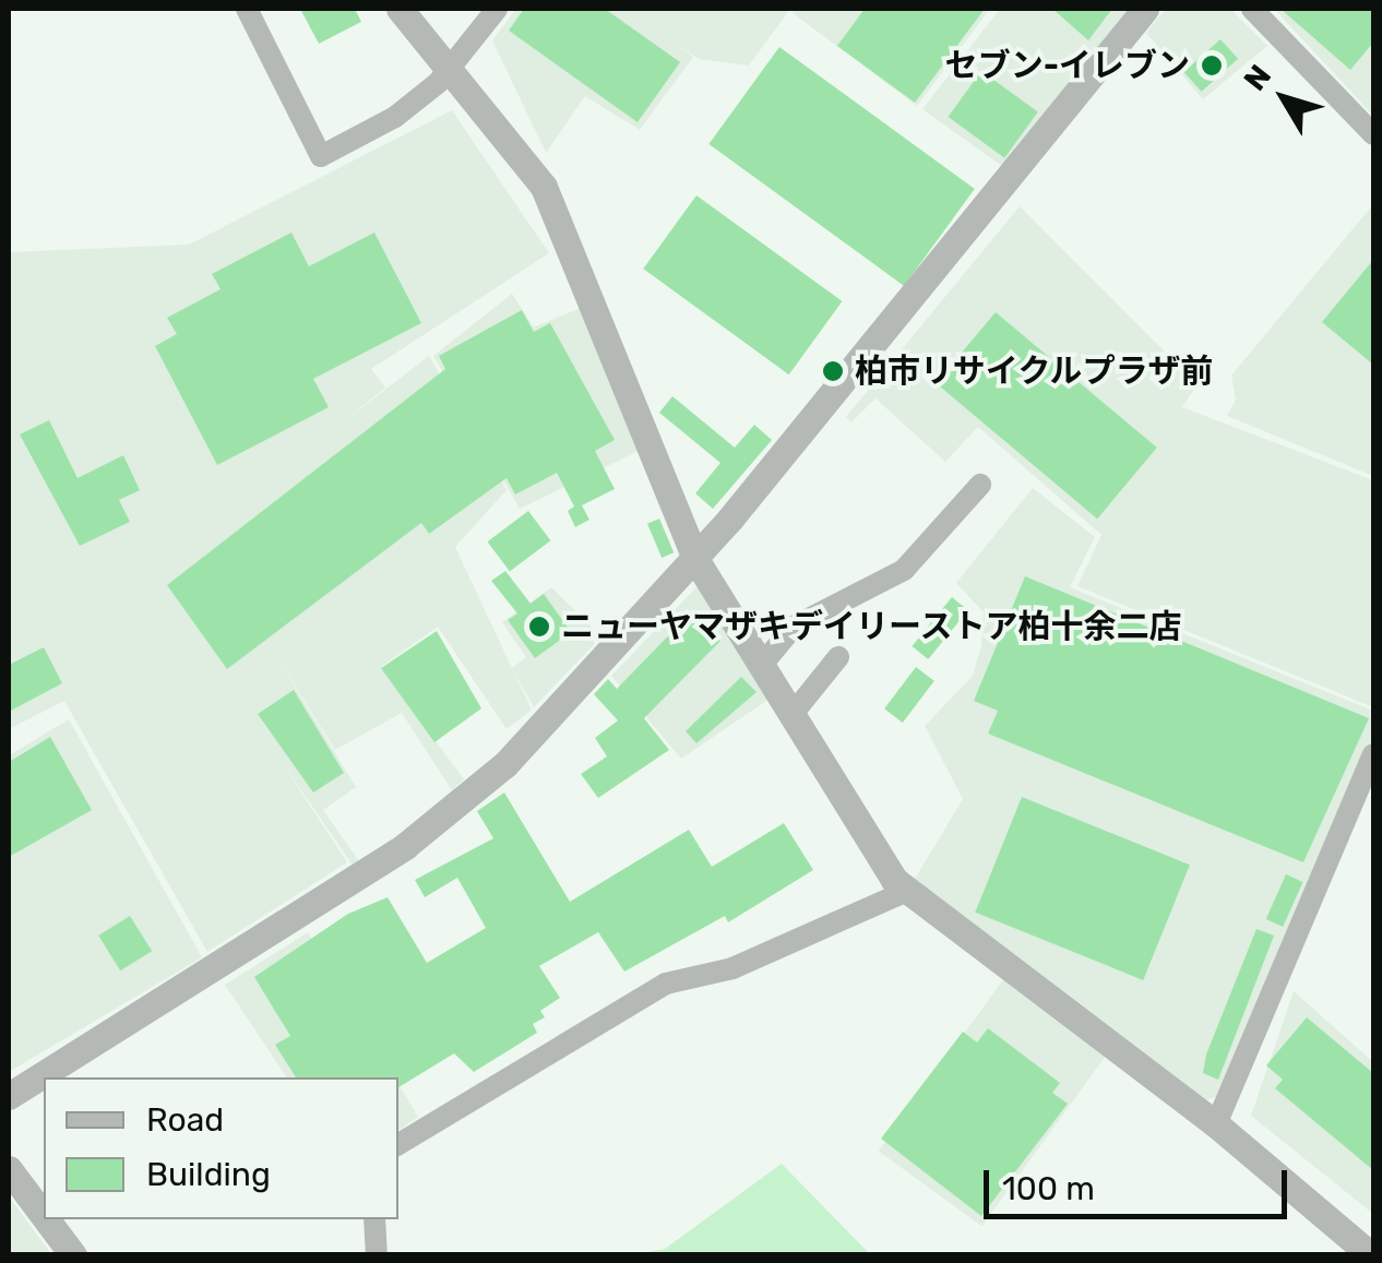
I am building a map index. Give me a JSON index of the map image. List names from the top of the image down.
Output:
{
  "places": ["セブン-イレブン", "柏市リサイクルプラザ前", "ニューヤマザキデイリーストア柏十余二店"],
  "legend": ["Road", "Building"],
  "scale_bar": "100 m",
  "north": "top left"
}
